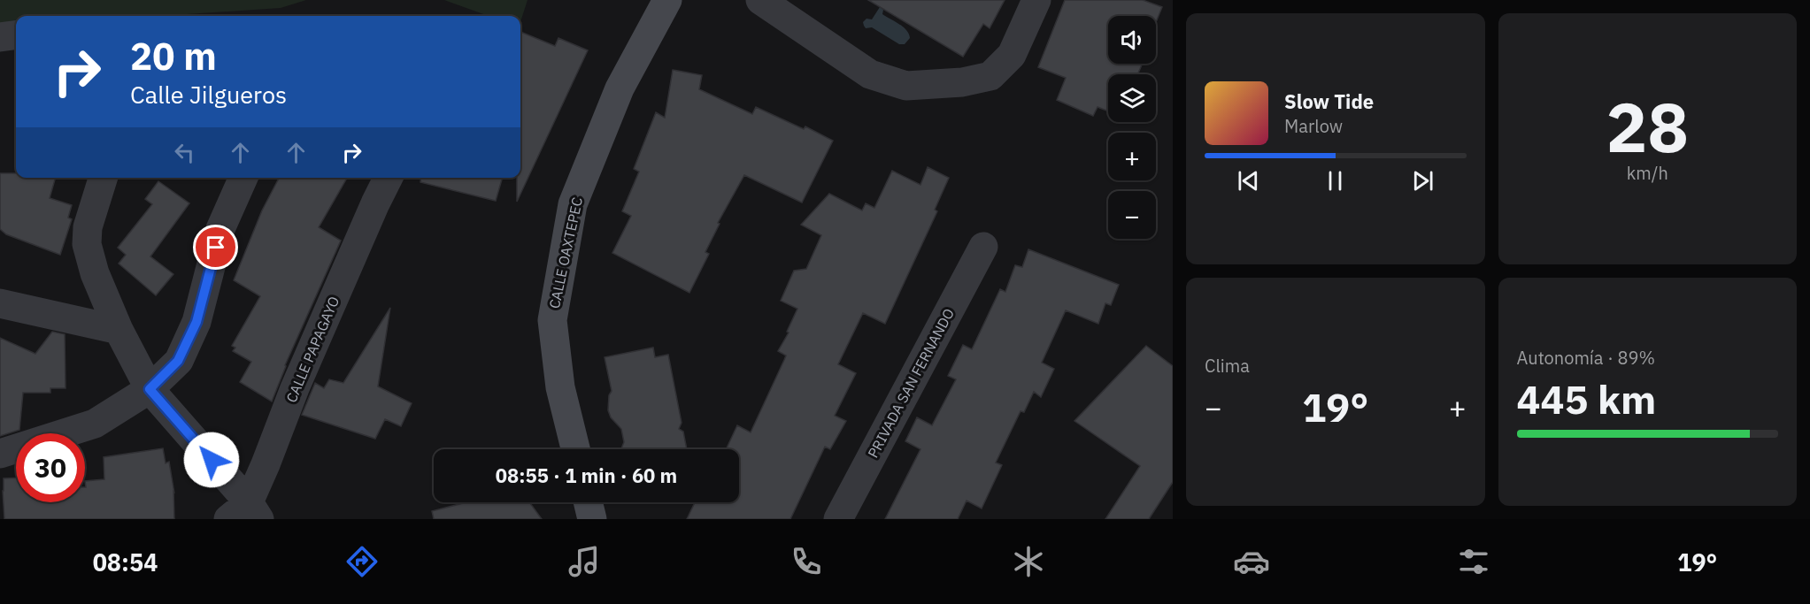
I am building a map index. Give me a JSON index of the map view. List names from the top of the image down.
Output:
{
  "streets": {
    "main road": ["CALLE OAXTEPEC"],
    "street": ["CALLE PAPAGAYO", "PRIVADA SAN FERNANDO"]
  },
  "page": {
    "tile": [
      ["28", "km/h"],
      "Clima",
      ["Autonomía · 89%", "445 km"]
    ],
    "map_buttons": ["+", "−"],
    "turn": ["20 m", "Calle Jilgueros"],
    "song": ["Slow Tide", "Marlow"],
    "heat": ["−", "19°", "+"],
    "limit": "30",
    "trip": "08:55 · 1 min · 60 m",
    "tabs": ["08:54", "19°"]
  }
}
